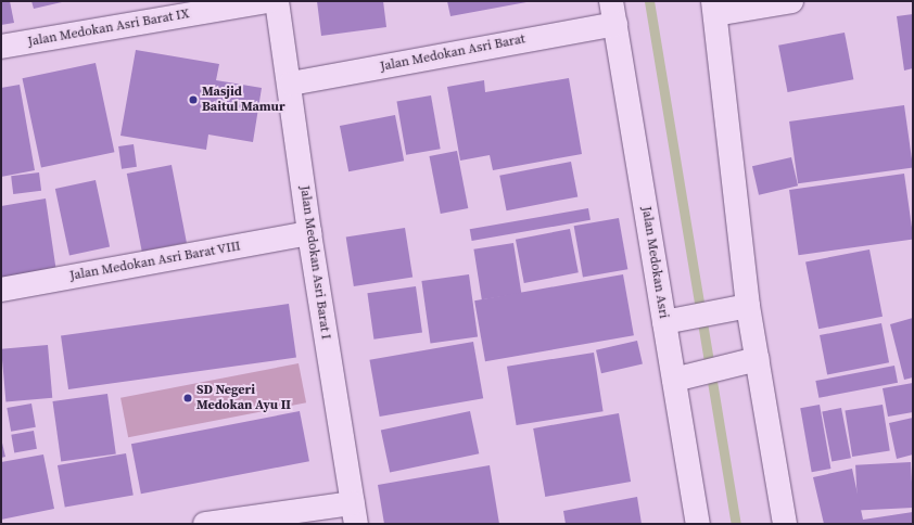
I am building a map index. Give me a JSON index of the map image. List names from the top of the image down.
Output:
{
  "streets": {
    "street": [
      "Jalan Medokan Asri Barat IX",
      "Jalan Medokan Asri Barat",
      "Jalan Medokan Asri Barat VIII",
      "Jalan Medokan Asri Barat I",
      "Jalan Medokan Asri"
    ]
  },
  "crossings": [
    ["Jalan Medokan Asri Barat", "Jalan Medokan Asri Barat I"],
    ["Jalan Medokan Asri Barat", "Jalan Medokan Asri"],
    ["Jalan Medokan Asri Barat VIII", "Jalan Medokan Asri Barat I"]
  ],
  "places": ["Masjid Baitul Mamur", "SD Negeri Medokan Ayu II"]
}
